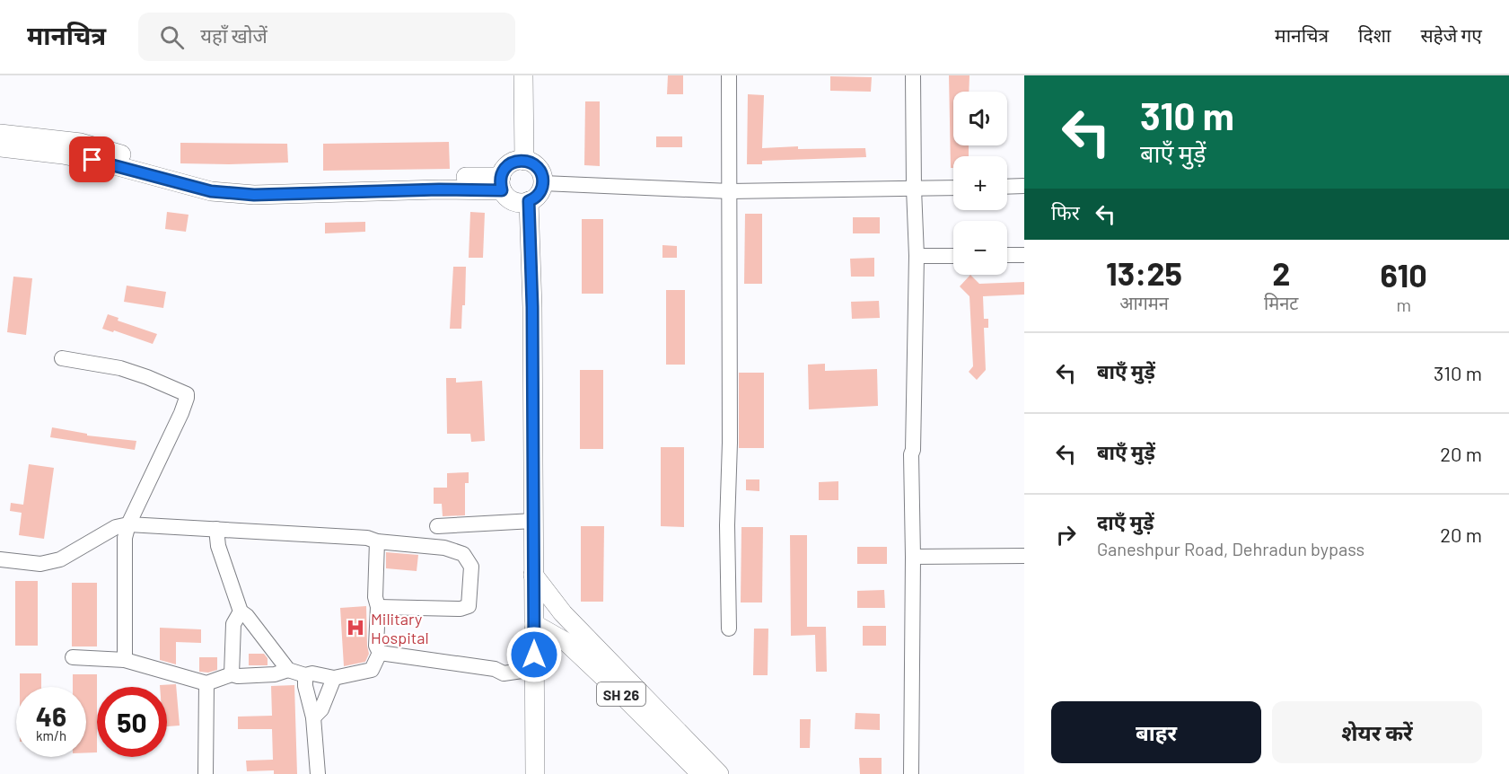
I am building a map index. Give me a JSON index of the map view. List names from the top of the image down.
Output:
{
  "streets": {
    "main road": ["SH 26"]
  },
  "places": {
    "hospital": ["Military Hospital"]
  },
  "page": {
    "header": "मानचित्र",
    "search": "यहाँ खोजें",
    "nav": ["मानचित्र", "दिशा", "सहेजे गए"],
    "turn": ["310 m", "बाएँ मुड़ें"],
    "map_buttons": ["+", "−"],
    "then": "फिर",
    "eta": [
      "13:25",
      "आगमन",
      "2",
      "मिनट",
      "610",
      "m"
    ],
    "list": [
      {
        "name": "बाएँ मुड़ें",
        "value": "310 m"
      },
      {
        "name": "बाएँ मुड़ें",
        "value": "20 m"
      },
      {
        "name": "दाएँ मुड़ें",
        "note": "Ganeshpur Road, Dehradun bypass",
        "value": "20 m"
      }
    ],
    "speed": "46 km/h",
    "limit": "50",
    "buttons": ["बाहर", "शेयर करें"]
  }
}
